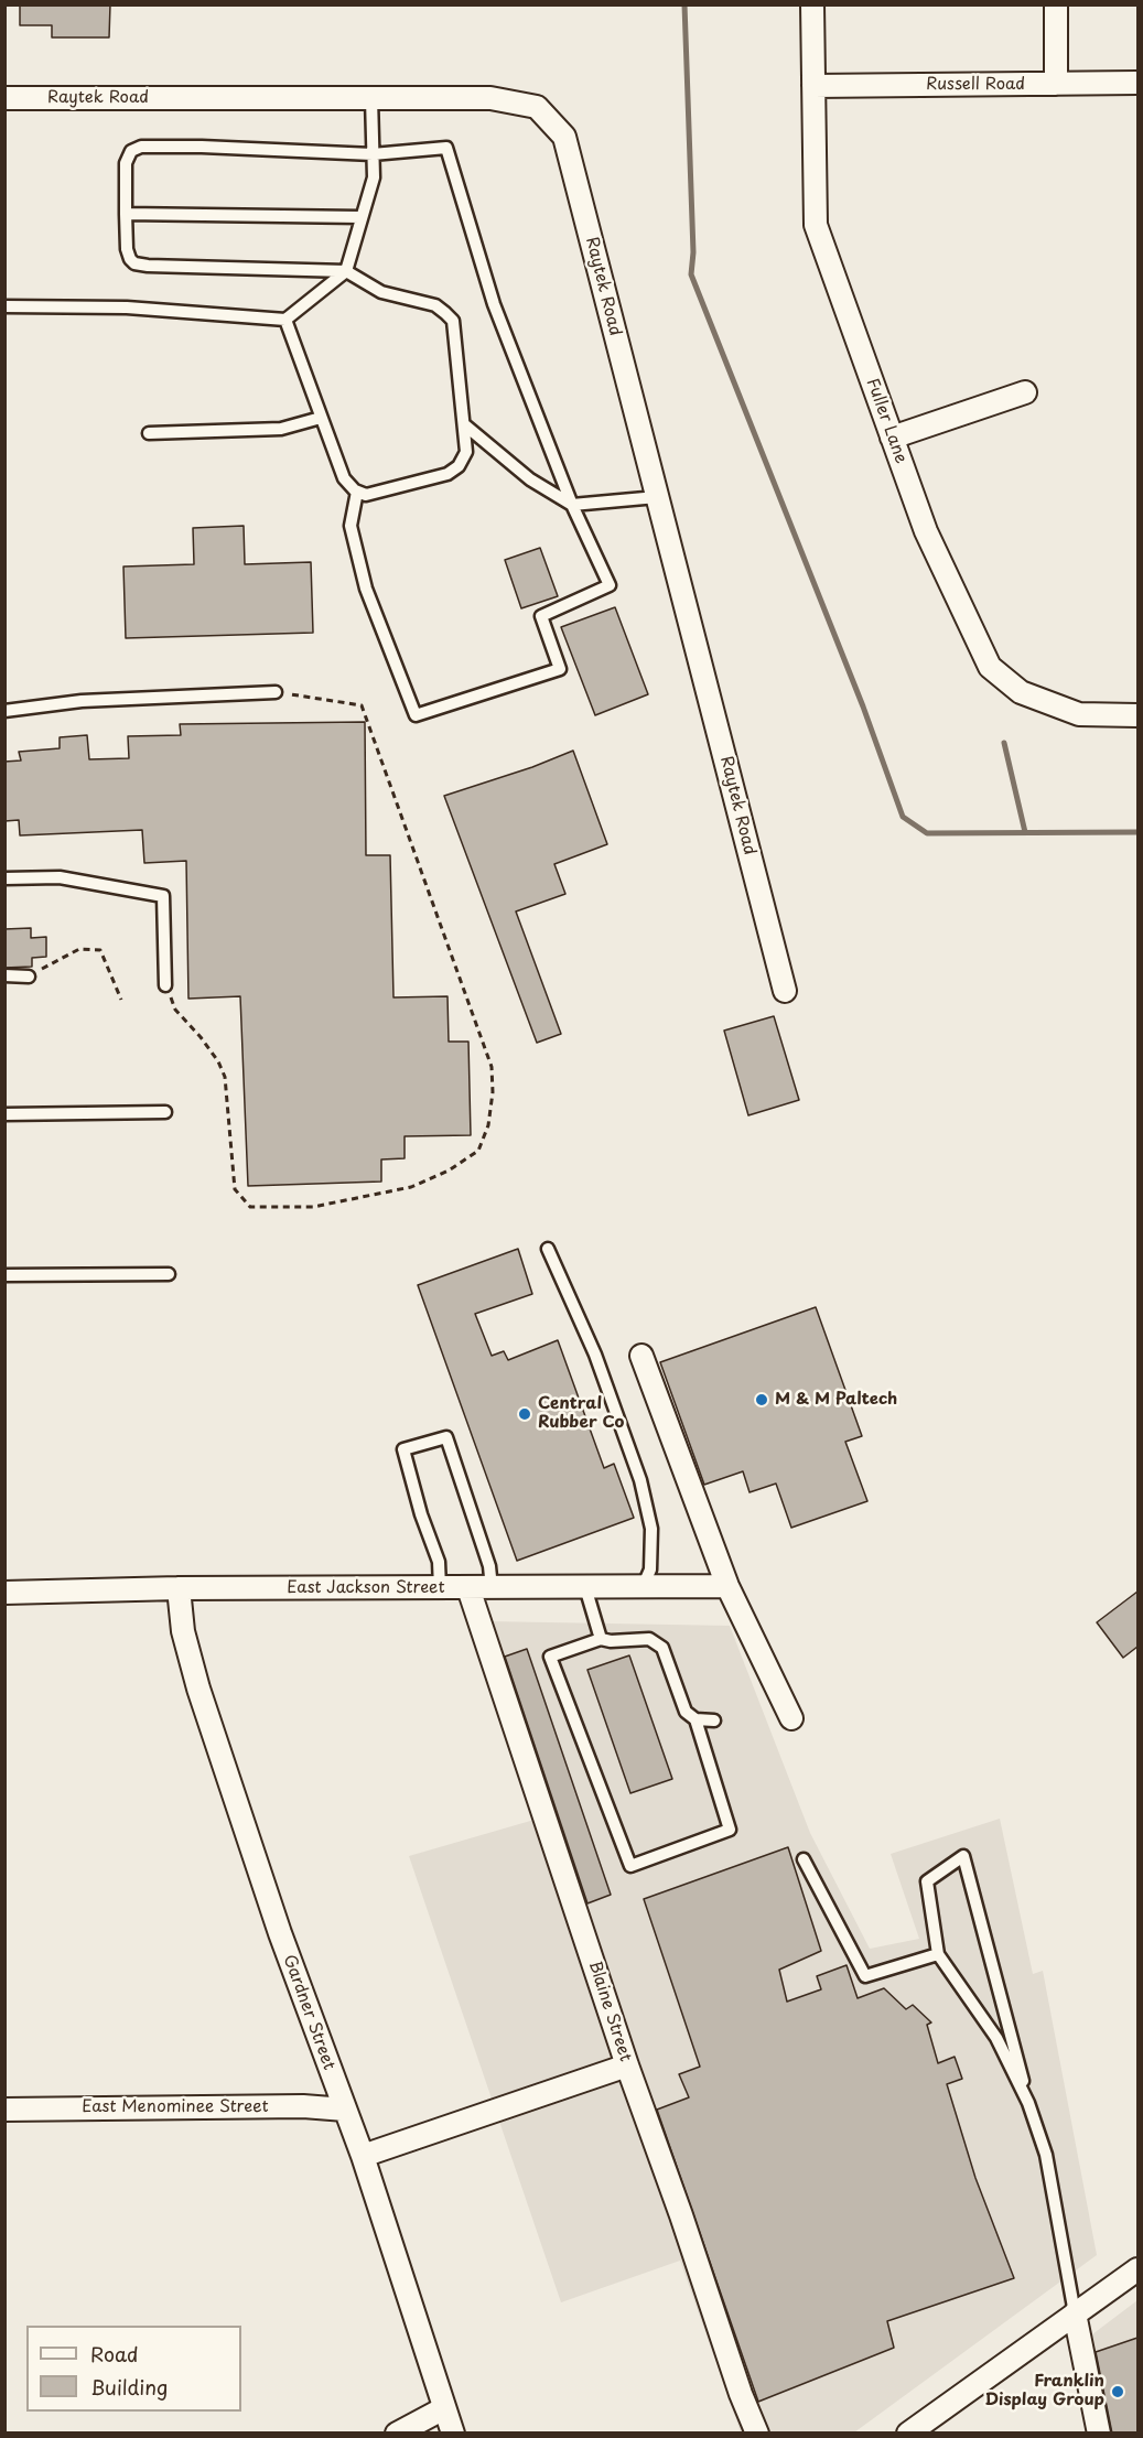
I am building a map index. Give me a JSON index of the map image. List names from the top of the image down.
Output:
{
  "streets": {
    "street": [
      "Russell Road",
      "Raytek Road",
      "Fuller Lane",
      "East Jackson Street",
      "Blaine Street",
      "Gardner Street",
      "East Menominee Street"
    ]
  },
  "crossings": [
    ["Russell Road", "Fuller Lane"],
    ["East Jackson Street", "Blaine Street"],
    ["East Jackson Street", "Gardner Street"],
    ["Gardner Street", "East Menominee Street"]
  ],
  "places": ["M & M Paltech", "Central Rubber Co", "Franklin Display Group"],
  "legend": ["Road", "Building"]
}
